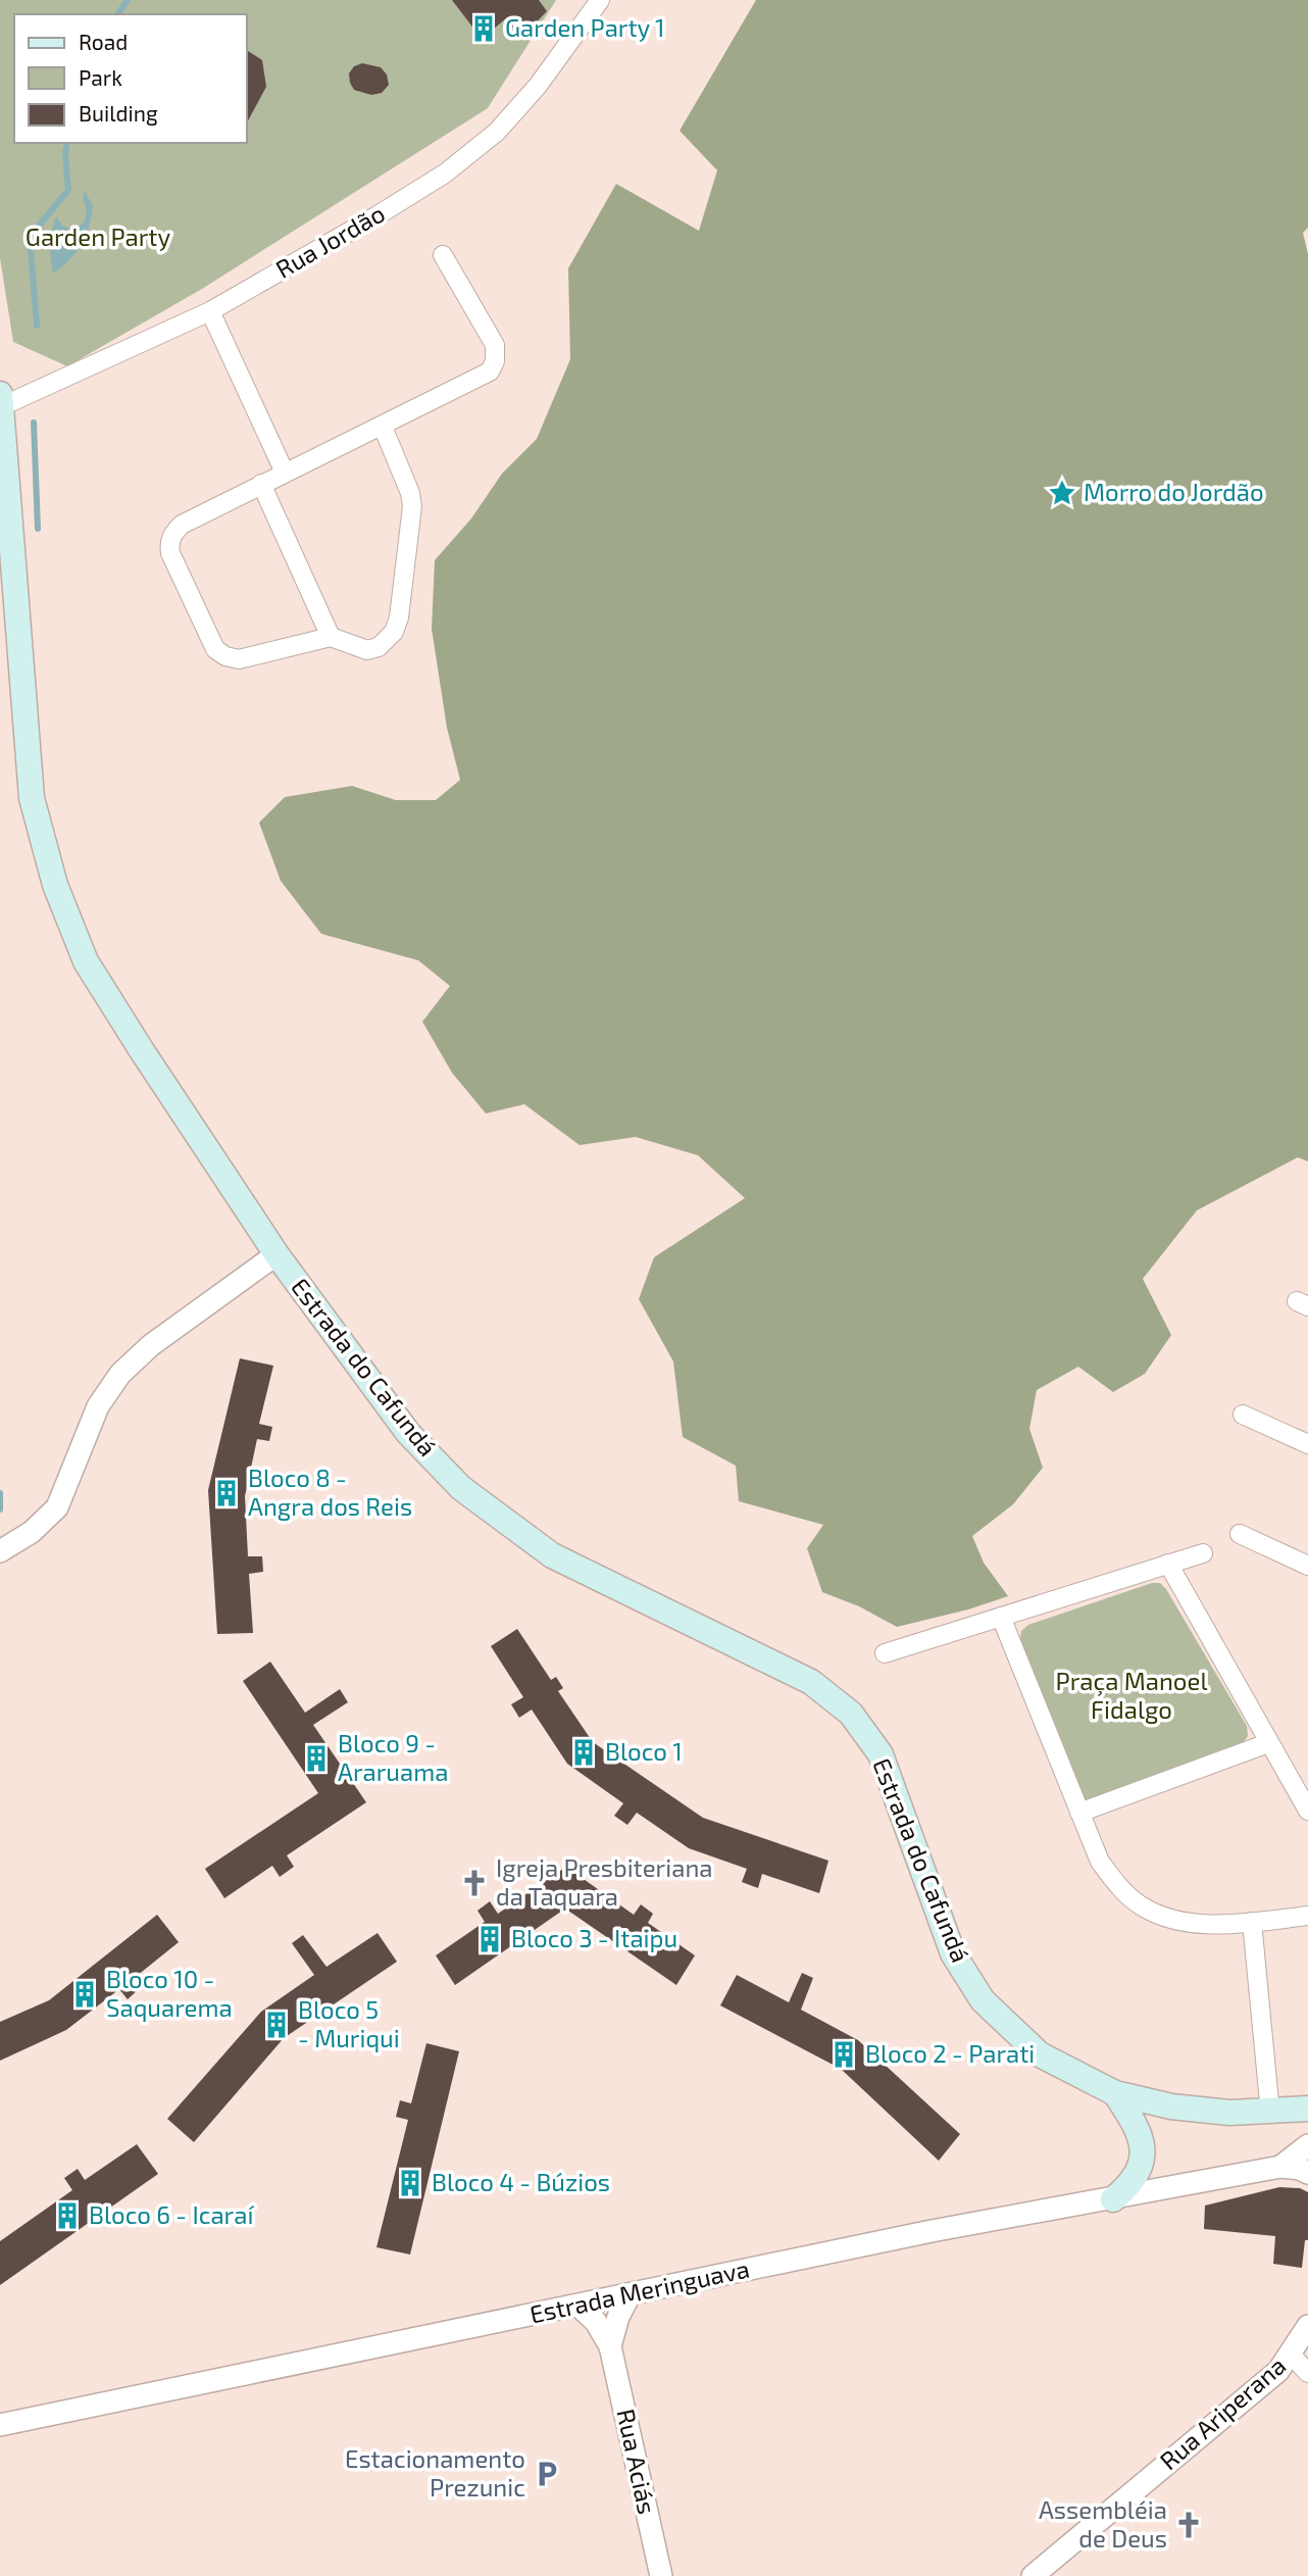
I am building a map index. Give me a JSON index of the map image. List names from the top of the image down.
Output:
{
  "streets": {
    "main road": ["Estrada do Cafundá"],
    "street": [
      "Rua Jordão",
      "Estrada Meringuava",
      "Rua Ariperana",
      "Rua Aciás"
    ]
  },
  "crossings": [
    ["Rua Jordão", "Estrada do Cafundá"],
    ["Estrada Meringuava", "Rua Aciás"]
  ],
  "parks": ["Garden Party", "Praça Manoel Fidalgo"],
  "places": {
    "building": [
      "Garden Party 1",
      "Bloco 8 - Angra dos Reis",
      "Bloco 1",
      "Bloco 9 - Araruama",
      "Bloco 3 - Itaipu",
      "Bloco 10 - Saquarema",
      "Bloco 5 - Muriqui",
      "Bloco 2 - Parati",
      "Bloco 4 - Búzios",
      "Bloco 6 - Icaraí"
    ],
    "place": ["Morro do Jordão"],
    "church": ["Igreja Presbiteriana da Taquara", "Assembléia de Deus"],
    "parking": ["Estacionamento Prezunic"]
  },
  "legend": ["Road", "Park", "Building"]
}
